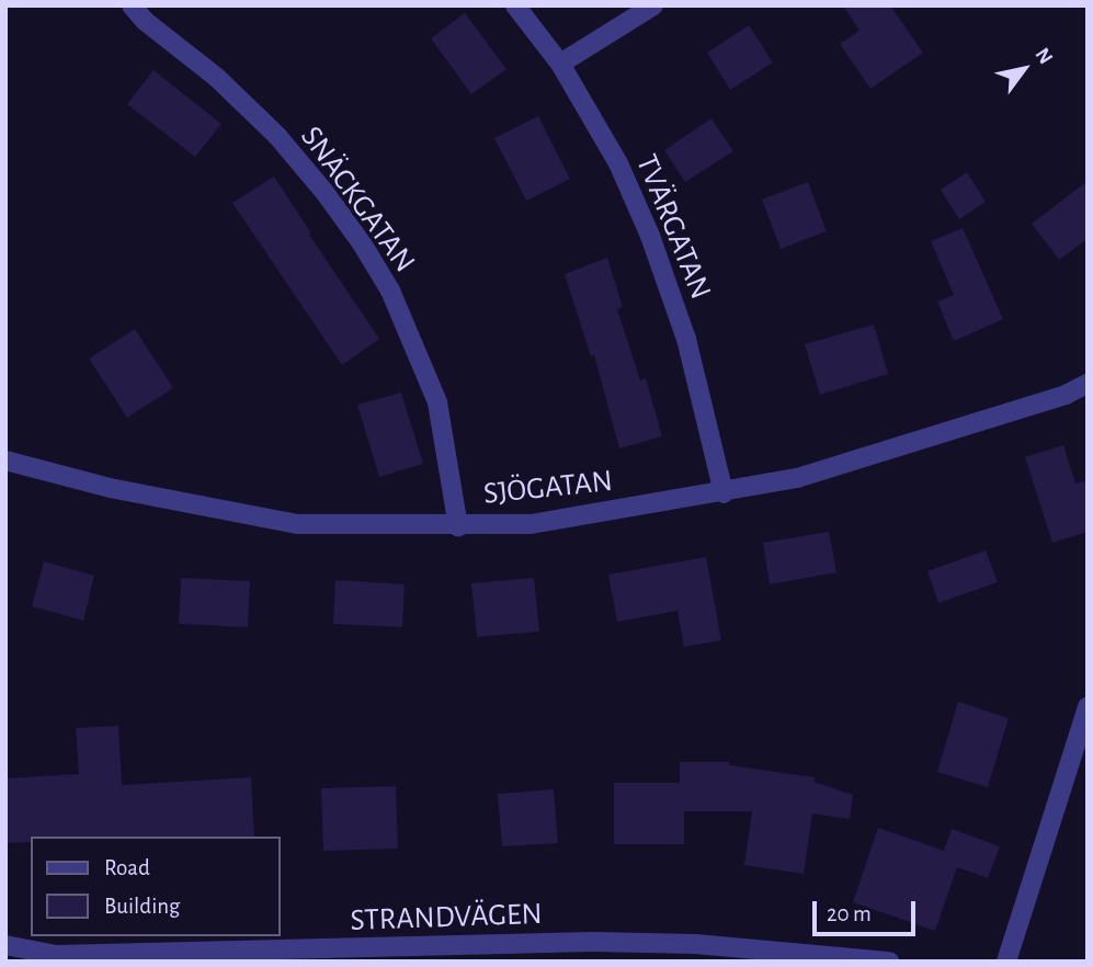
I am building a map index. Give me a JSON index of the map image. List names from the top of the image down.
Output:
{
  "streets": {
    "street": [
      "SNÄCKGATAN",
      "TVÄRGATAN",
      "SJÖGATAN",
      "STRANDVÄGEN"
    ]
  },
  "crossings": [
    ["SNÄCKGATAN", "SJÖGATAN"],
    ["TVÄRGATAN", "SJÖGATAN"]
  ],
  "legend": ["Road", "Building"],
  "scale_bar": "20 m",
  "north": "top right"
}
